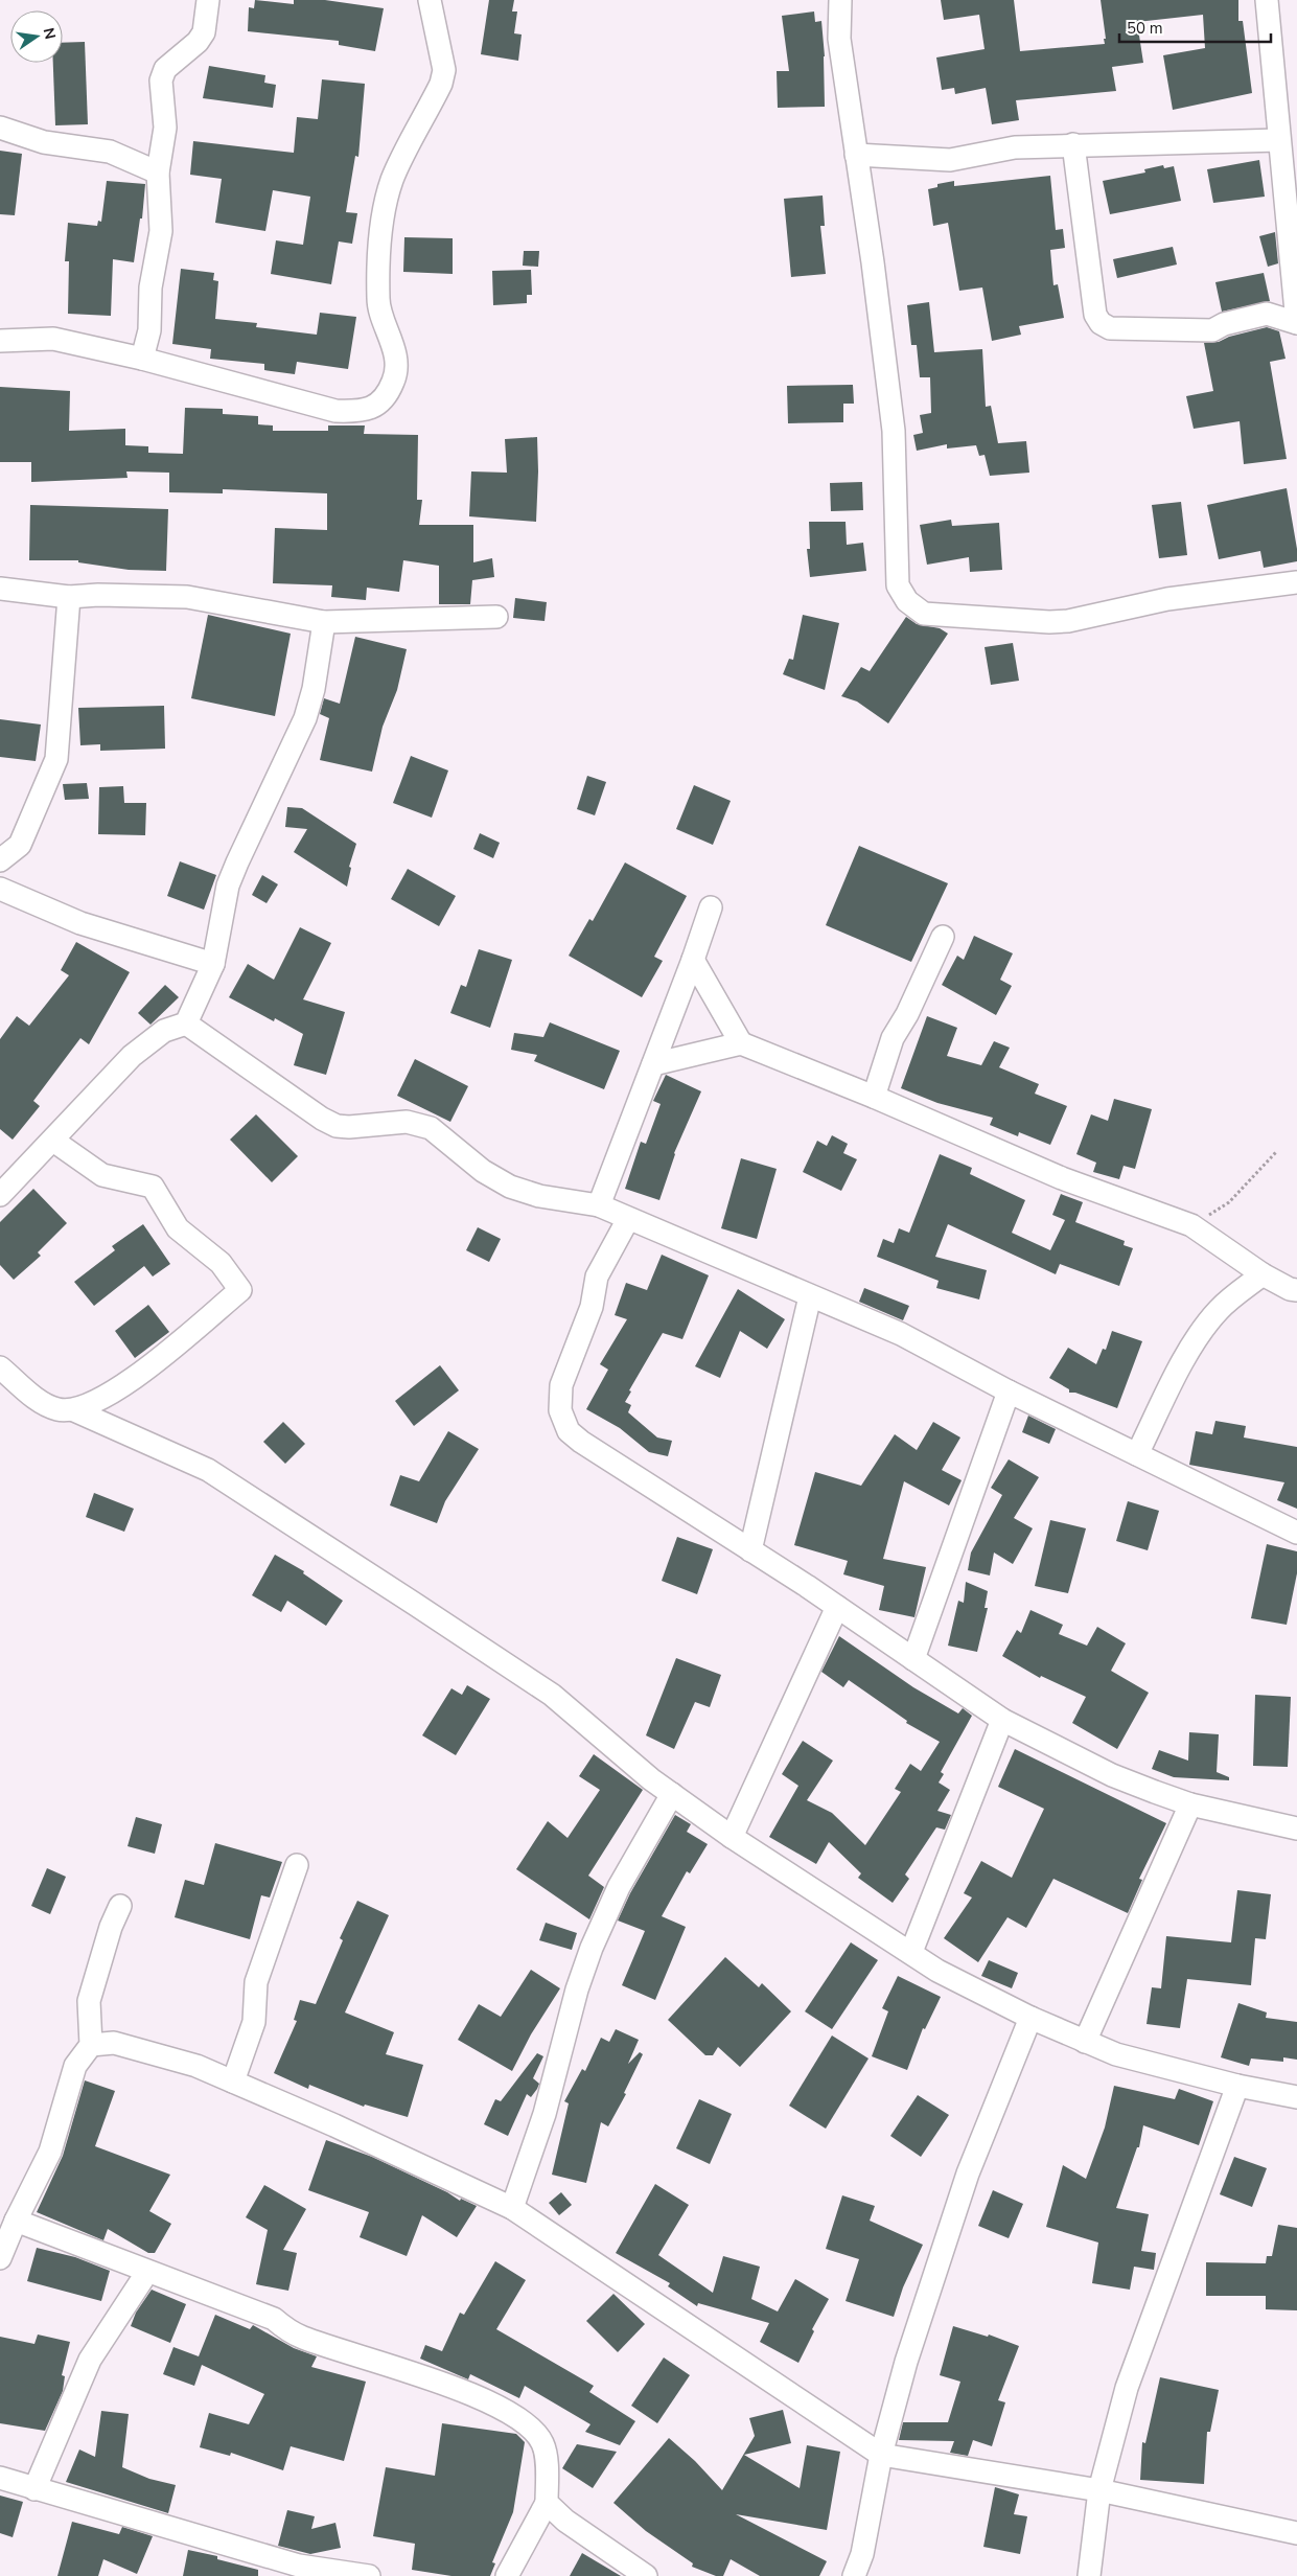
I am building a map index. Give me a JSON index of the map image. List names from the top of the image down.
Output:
{
  "scale_bar": "50 m",
  "north": "right"
}
